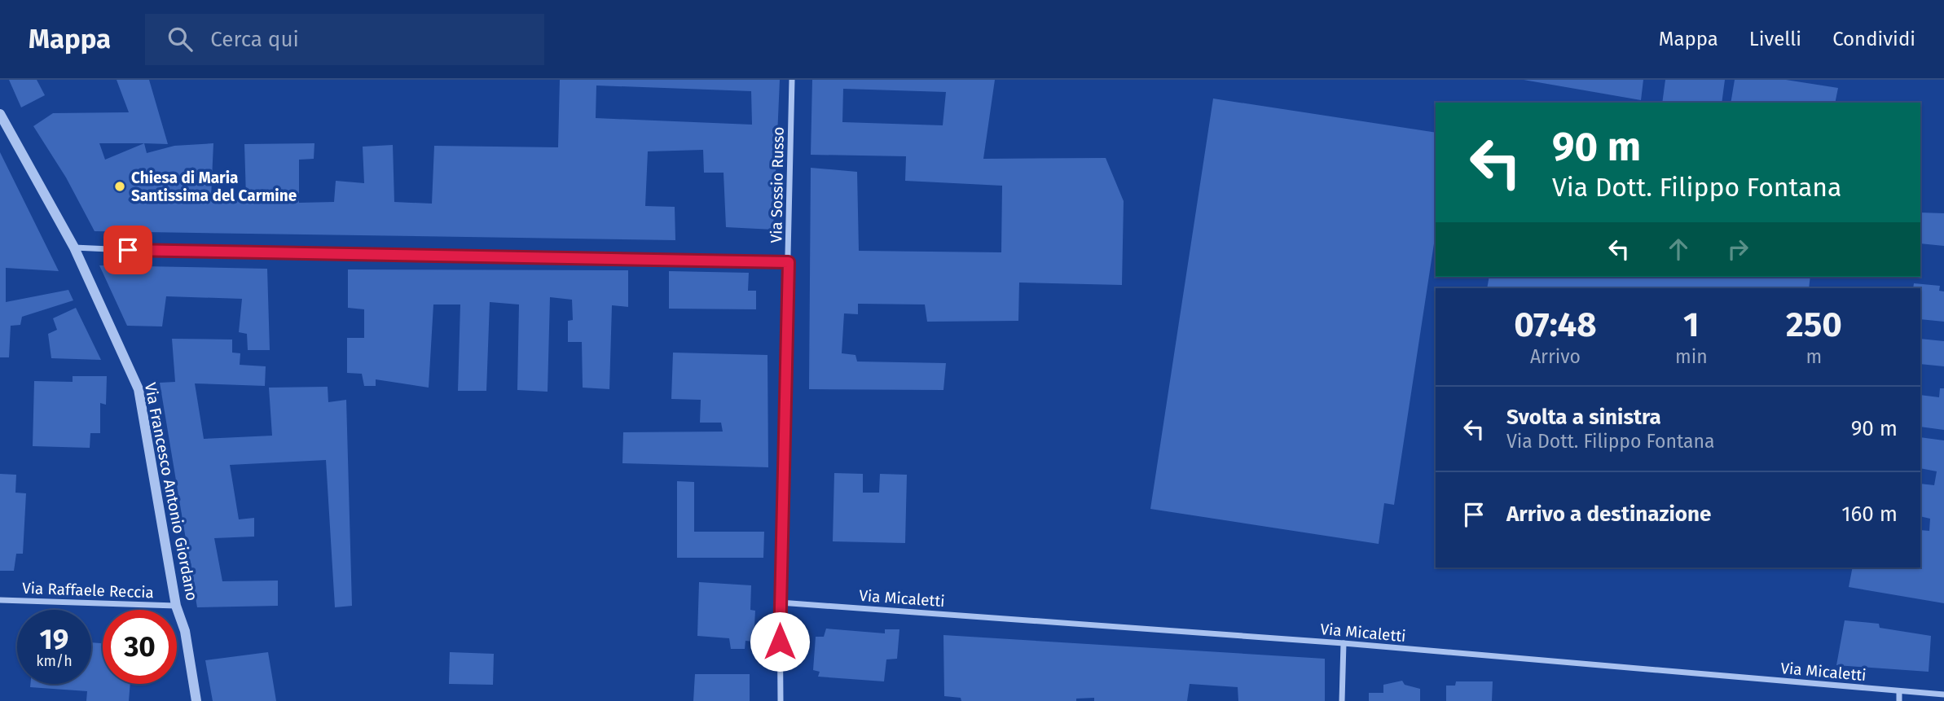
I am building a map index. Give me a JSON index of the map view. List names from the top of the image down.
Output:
{
  "streets": {
    "street": [
      "Via Sossio Russo",
      "Via Francesco Antonio Giordano",
      "Via Raffaele Reccia",
      "Via Micaletti"
    ]
  },
  "crossings": [
    ["Via Sossio Russo", "Via Micaletti"],
    ["Via Francesco Antonio Giordano", "Via Raffaele Reccia"]
  ],
  "places": ["Chiesa di Maria Santissima del Carmine"],
  "page": {
    "header": "Mappa",
    "search": "Cerca qui",
    "nav": ["Mappa", "Livelli", "Condividi"],
    "turn": ["90 m", "Via Dott. Filippo Fontana"],
    "eta": [
      "07:48",
      "Arrivo",
      "1",
      "min",
      "250",
      "m"
    ],
    "list": [
      {
        "name": "Svolta a sinistra",
        "note": "Via Dott. Filippo Fontana",
        "value": "90 m"
      },
      {
        "name": "Arrivo a destinazione",
        "value": "160 m"
      }
    ],
    "speed": "19 km/h",
    "limit": "30"
  }
}
